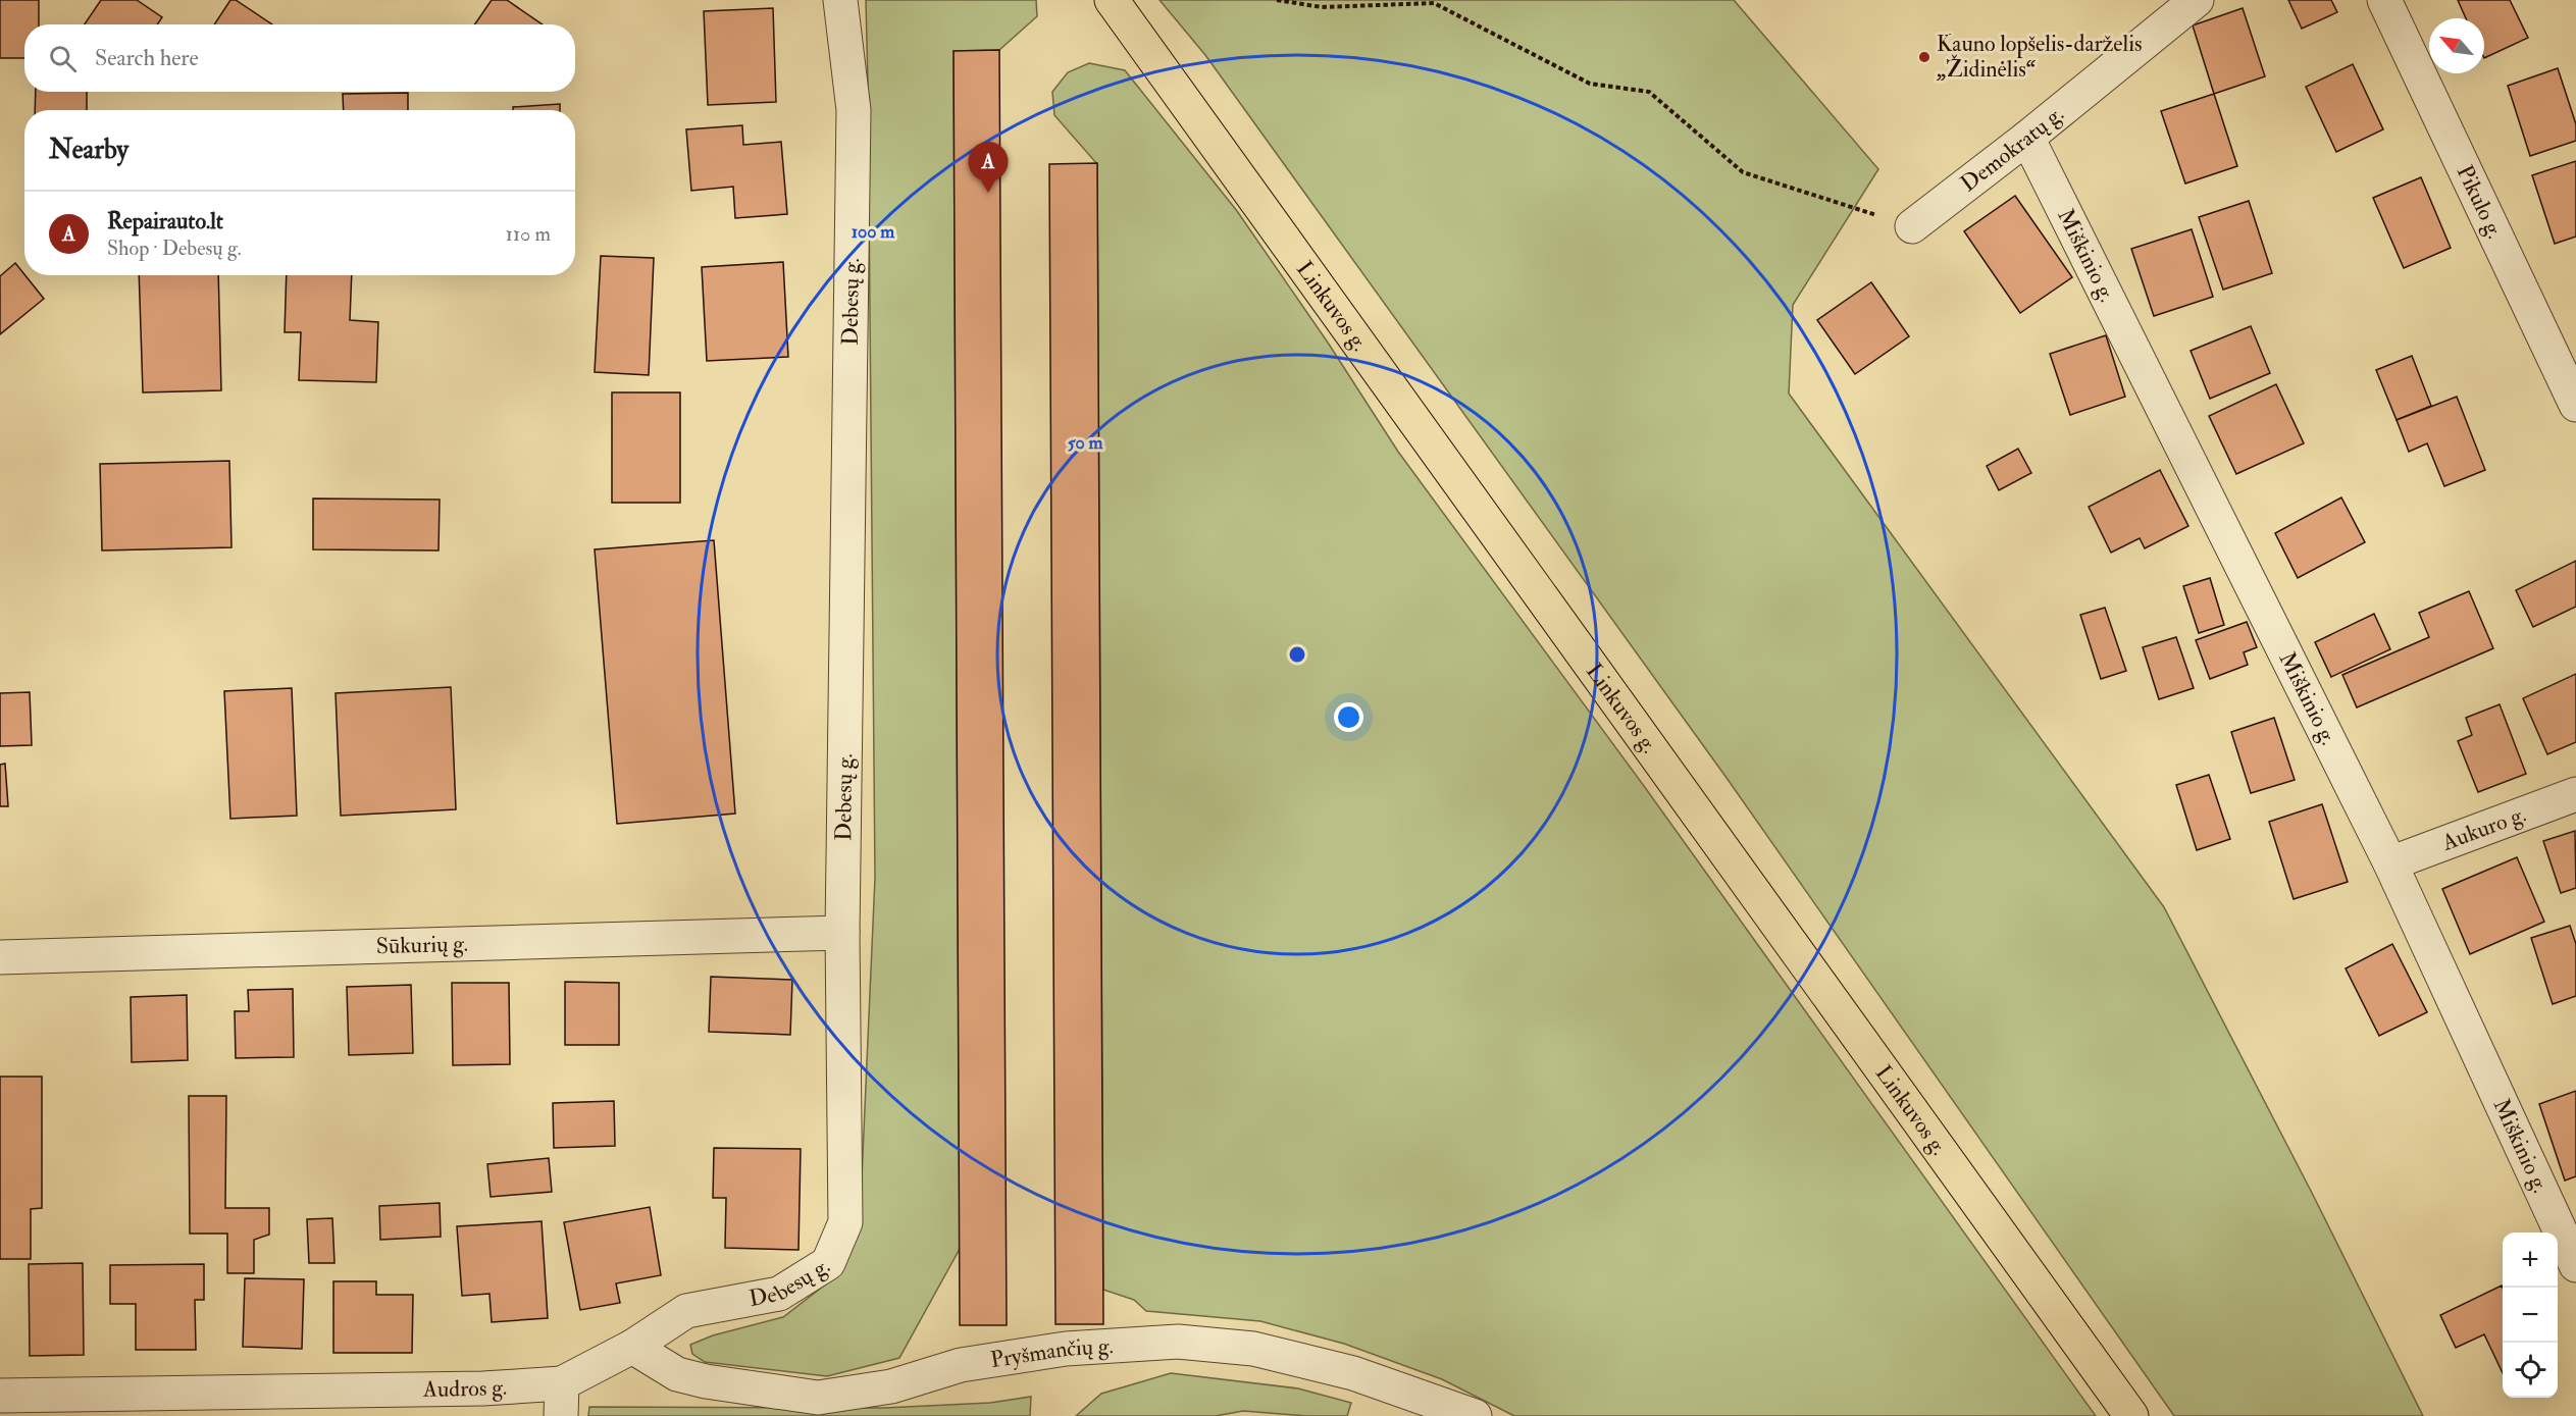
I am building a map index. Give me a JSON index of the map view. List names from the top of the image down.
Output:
{
  "streets": {
    "main road": ["Linkuvos g."],
    "street": [
      "Demokratų g.",
      "Pikulo g.",
      "Miškinio g.",
      "Debesų g.",
      "Aukuro g.",
      "Sūkurių g.",
      "Pryšmančių g.",
      "Audros g."
    ]
  },
  "crossings": [
    ["Demokratų g.", "Miškinio g."],
    ["Miškinio g.", "Aukuro g."],
    ["Debesų g.", "Sūkurių g."],
    ["Debesų g.", "Pryšmančių g."],
    ["Debesų g.", "Audros g."]
  ],
  "places": ["Kauno lopšelis-darželis „Židinėlis“"],
  "north": "top left",
  "page": {
    "search": "Search here",
    "heading": "Nearby",
    "pins": "A",
    "list": [
      {
        "mark": "A",
        "name": "Repairauto.lt",
        "note": "Shop · Debesų g.",
        "value": "110 m"
      }
    ],
    "map_buttons": ["+", "−"]
  },
  "rings": ["100 m", "50 m"]
}
